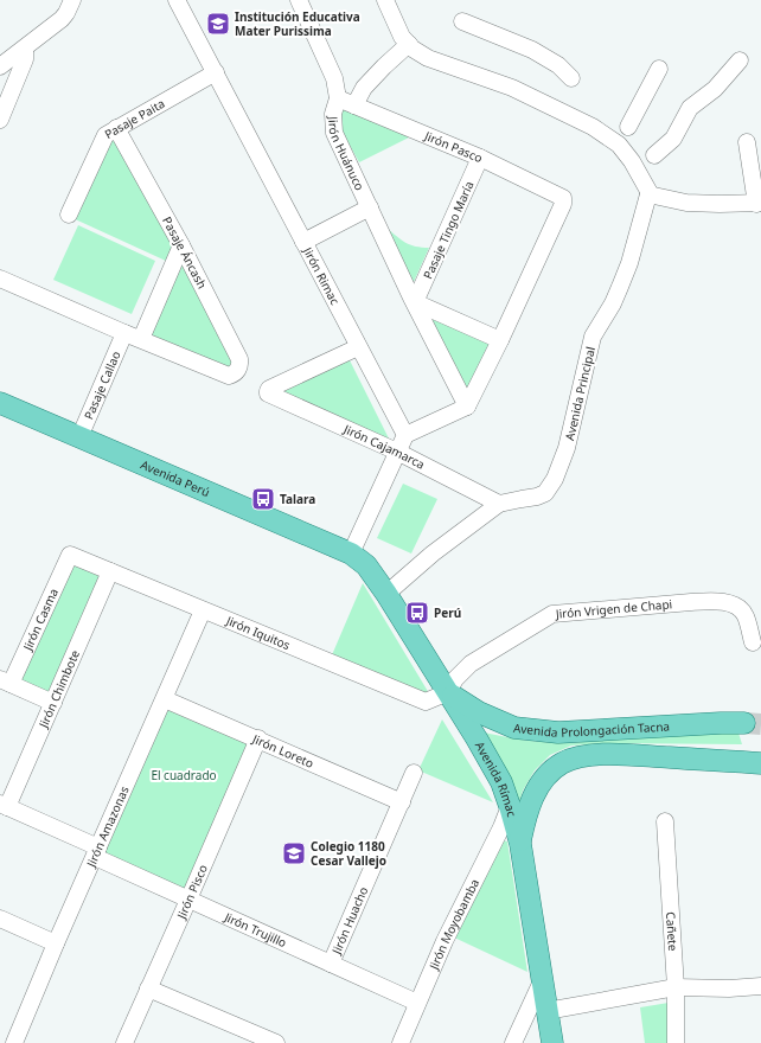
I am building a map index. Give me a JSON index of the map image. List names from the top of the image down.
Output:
{
  "streets": {
    "main road": ["Avenida Perú", "Avenida Prolongación Tacna", "Avenida Rímac"],
    "street": [
      "Pasaje Paita",
      "Jirón Pasco",
      "Jirón Huánuco",
      "Pasaje Tingo María",
      "Pasaje Áncash",
      "Jirón Rimac",
      "Pasaje Callao",
      "Avenida Principal",
      "Jirón Cajamarca",
      "Jirón Vrigen de Chapi",
      "Jirón Casma",
      "Jirón Iquitos",
      "Jirón Chimbote",
      "Jirón Loreto",
      "Jirón Amazonas",
      "Jirón Pisco",
      "Jirón Huacho",
      "Jirón Moyobamba",
      "Jirón Trujillo",
      "Cañete"
    ]
  },
  "crossings": [
    ["Pasaje Paita", "Pasaje Áncash"],
    ["Pasaje Paita", "Jirón Rimac"],
    ["Jirón Pasco", "Jirón Huánuco"],
    ["Jirón Pasco", "Pasaje Tingo María"],
    ["Jirón Huánuco", "Pasaje Tingo María"],
    ["Jirón Rimac", "Jirón Cajamarca"],
    ["Pasaje Callao", "Avenida Perú"],
    ["Avenida Principal", "Jirón Cajamarca"],
    ["Avenida Principal", "Avenida Rímac"],
    ["Avenida Perú", "Avenida Rímac"],
    ["Jirón Vrigen de Chapi", "Jirón Iquitos"],
    ["Jirón Vrigen de Chapi", "Avenida Prolongación Tacna"],
    ["Jirón Vrigen de Chapi", "Avenida Rímac"],
    ["Jirón Casma", "Jirón Iquitos"],
    ["Jirón Iquitos", "Jirón Chimbote"],
    ["Jirón Iquitos", "Avenida Prolongación Tacna"],
    ["Jirón Iquitos", "Avenida Rímac"],
    ["Jirón Iquitos", "Jirón Amazonas"],
    ["Jirón Chimbote", "Jirón Trujillo"],
    ["Avenida Prolongación Tacna", "Avenida Rímac"],
    ["Jirón Loreto", "Jirón Amazonas"],
    ["Jirón Loreto", "Jirón Pisco"],
    ["Jirón Loreto", "Jirón Huacho"],
    ["Avenida Rímac", "Jirón Moyobamba"],
    ["Jirón Amazonas", "Jirón Trujillo"],
    ["Jirón Pisco", "Jirón Trujillo"],
    ["Jirón Huacho", "Jirón Trujillo"],
    ["Jirón Moyobamba", "Jirón Trujillo"]
  ],
  "parks": ["El cuadrado"],
  "places": {
    "school or university": ["Institución Educativa Mater Purissima", "Colegio 1180 Cesar Vallejo"],
    "bus stop": ["Talara", "Perú"]
  }
}
